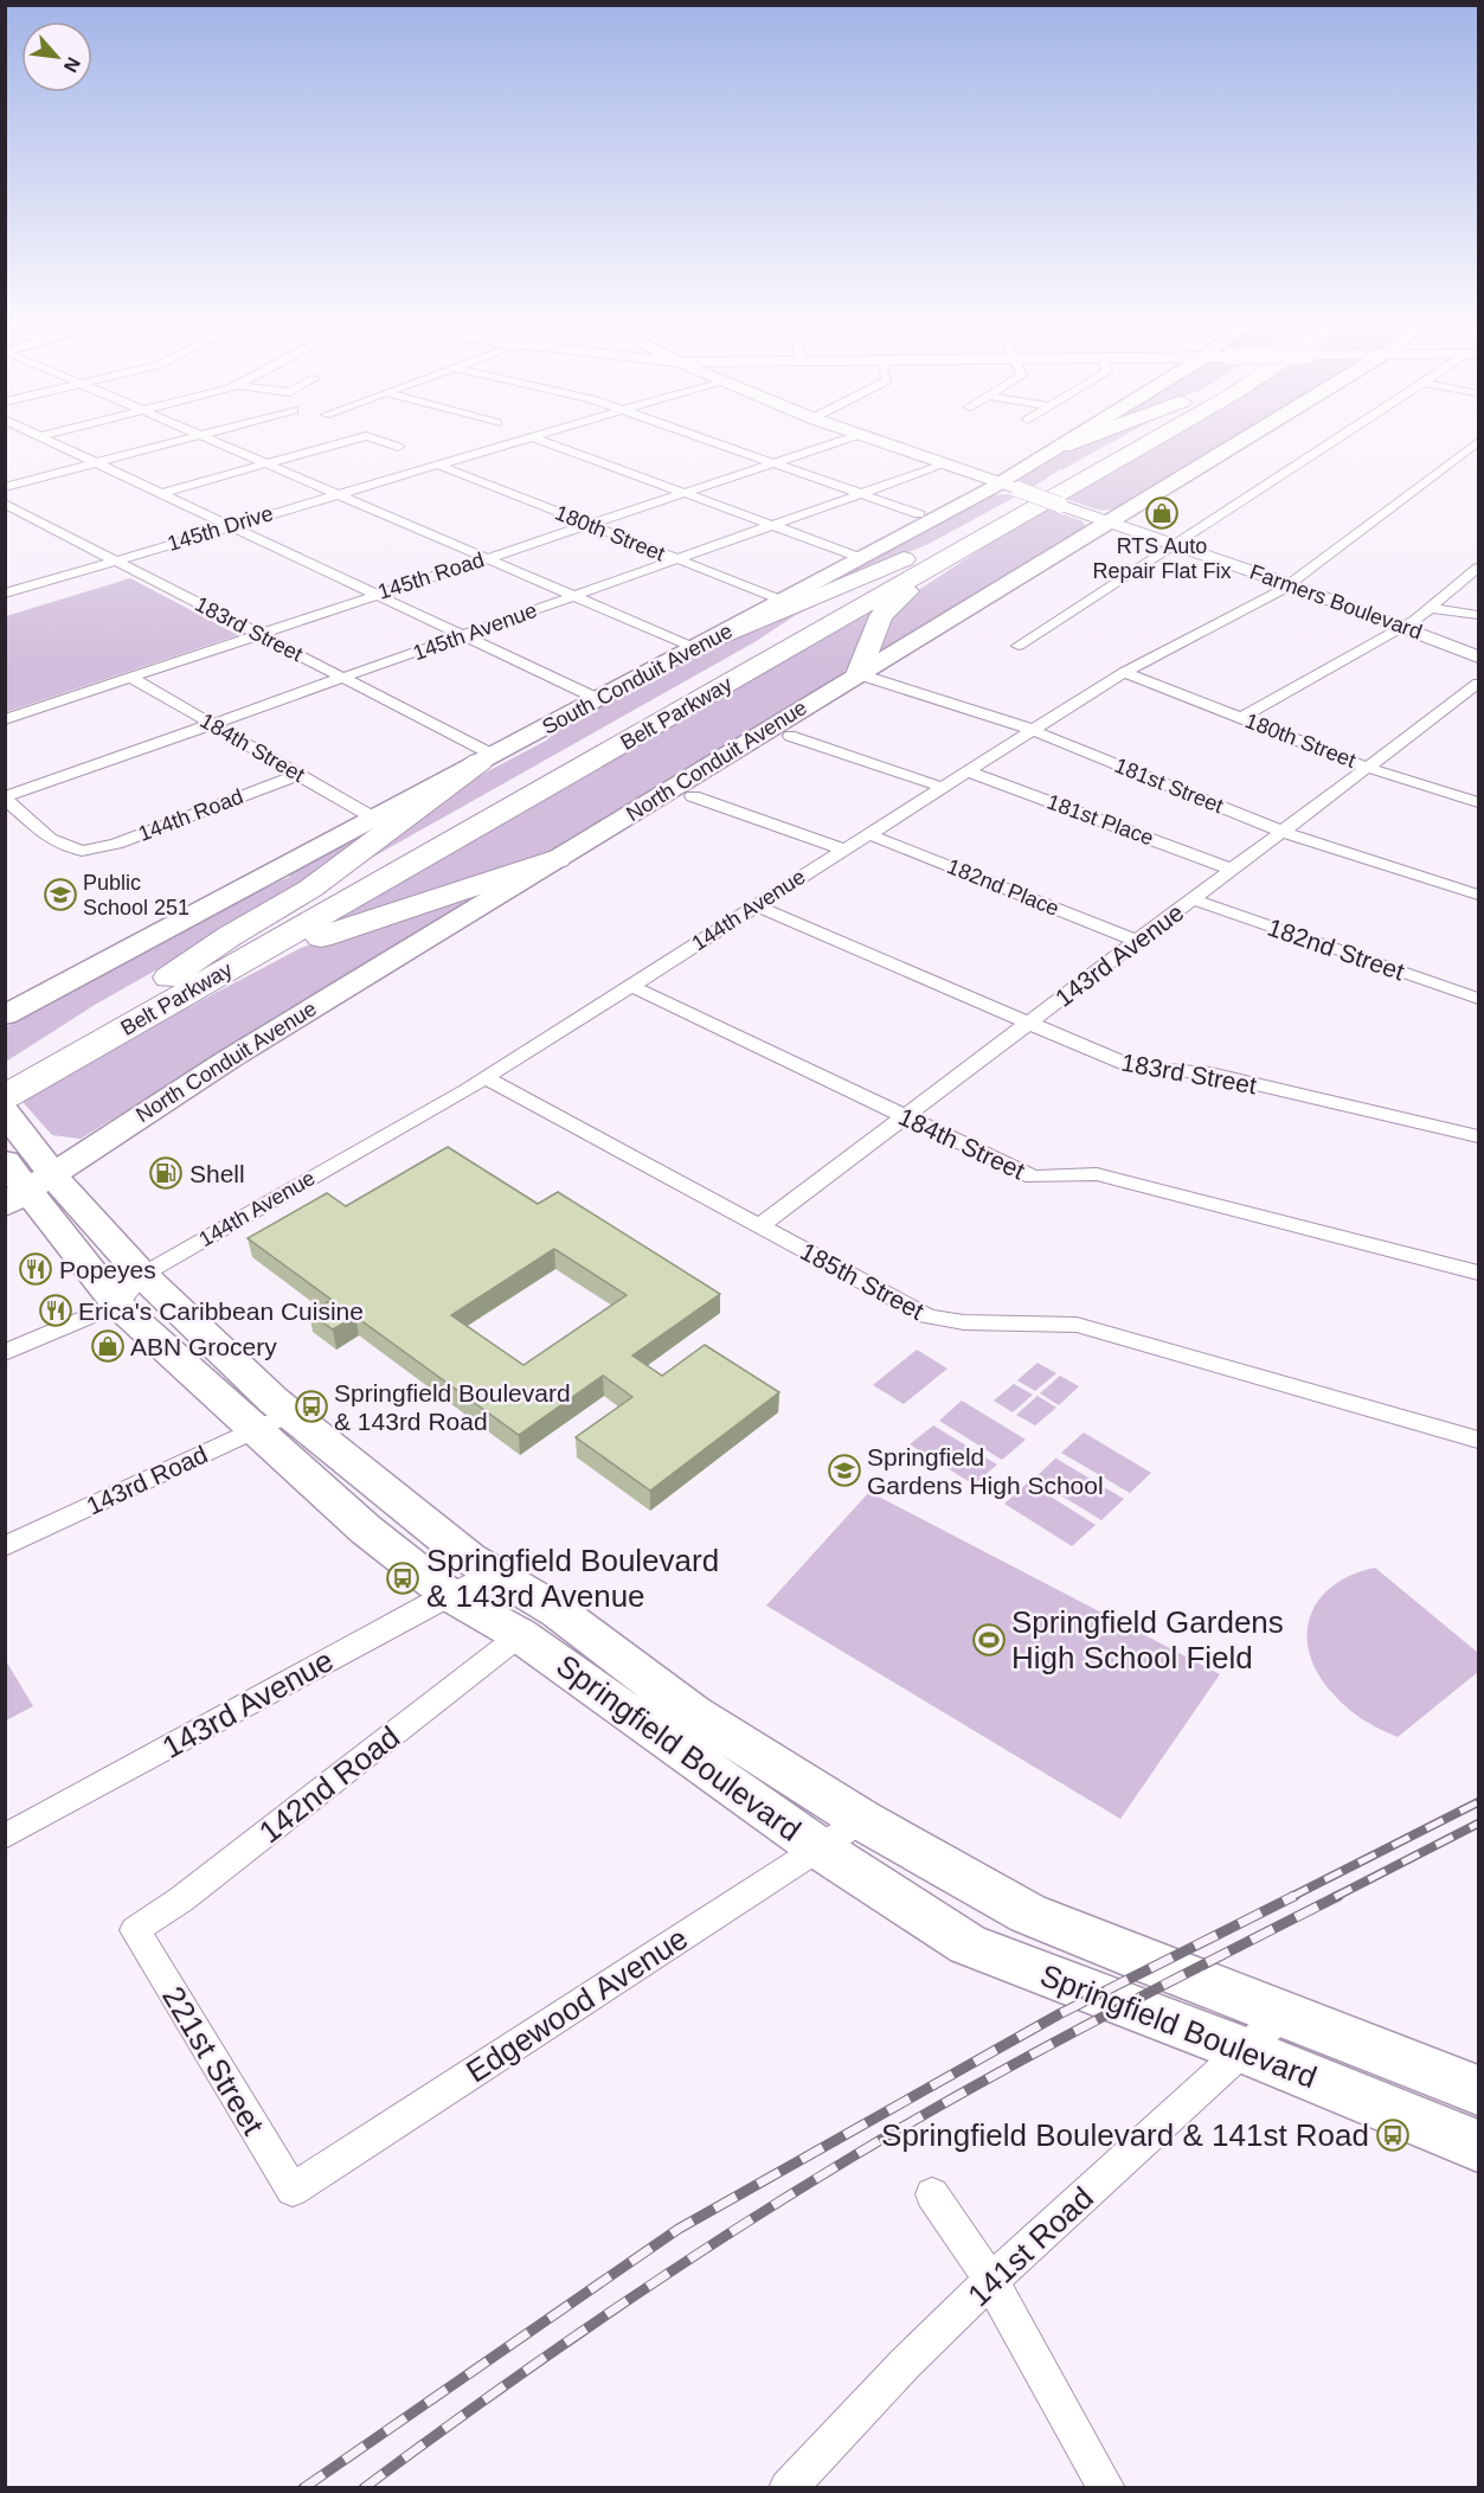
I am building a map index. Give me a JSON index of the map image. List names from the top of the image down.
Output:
{
  "streets": {
    "highway": ["Belt Parkway"],
    "main road": [
      "Farmers Boulevard",
      "South Conduit Avenue",
      "North Conduit Avenue",
      "Springfield Boulevard"
    ],
    "street": [
      "145th Drive",
      "180th Street",
      "145th Road",
      "183rd Street",
      "145th Avenue",
      "184th Street",
      "181st Street",
      "144th Road",
      "181st Place",
      "182nd Place",
      "144th Avenue",
      "182nd Street",
      "143rd Avenue",
      "185th Street",
      "143rd Road",
      "142nd Road",
      "Edgewood Avenue",
      "221st Street",
      "141st Road"
    ]
  },
  "crossings": [
    ["145th Drive", "180th Street"],
    ["145th Drive", "183rd Street"],
    ["180th Street", "145th Road"],
    ["180th Street", "145th Avenue"],
    ["180th Street", "South Conduit Avenue"],
    ["180th Street", "144th Avenue"],
    ["180th Street", "143rd Avenue"],
    ["145th Road", "Farmers Boulevard"],
    ["145th Road", "183rd Street"],
    ["145th Road", "184th Street"],
    ["Farmers Boulevard", "145th Avenue"],
    ["Farmers Boulevard", "South Conduit Avenue"],
    ["Farmers Boulevard", "North Conduit Avenue"],
    ["Farmers Boulevard", "144th Avenue"],
    ["183rd Street", "145th Avenue"],
    ["183rd Street", "South Conduit Avenue"],
    ["183rd Street", "144th Avenue"],
    ["183rd Street", "143rd Avenue"],
    ["145th Avenue", "184th Street"],
    ["145th Avenue", "144th Road"],
    ["South Conduit Avenue", "184th Street"],
    ["184th Street", "144th Road"],
    ["184th Street", "144th Avenue"],
    ["184th Street", "143rd Avenue"],
    ["North Conduit Avenue", "181st Street"],
    ["North Conduit Avenue", "Springfield Boulevard"],
    ["181st Street", "144th Avenue"],
    ["181st Street", "143rd Avenue"],
    ["181st Place", "144th Avenue"],
    ["181st Place", "143rd Avenue"],
    ["182nd Place", "144th Avenue"],
    ["182nd Place", "143rd Avenue"],
    ["144th Avenue", "185th Street"],
    ["144th Avenue", "Springfield Boulevard"],
    ["182nd Street", "143rd Avenue"],
    ["143rd Avenue", "185th Street"],
    ["143rd Avenue", "Springfield Boulevard"],
    ["143rd Road", "Springfield Boulevard"],
    ["Springfield Boulevard", "142nd Road"],
    ["Springfield Boulevard", "Edgewood Avenue"],
    ["Springfield Boulevard", "141st Road"],
    ["142nd Road", "221st Street"],
    ["Edgewood Avenue", "221st Street"]
  ],
  "places": {
    "shop": ["RTS Auto Repair Flat Fix", "ABN Grocery"],
    "school or university": ["Public School 251", "Springfield Gardens High School"],
    "fuel station": ["Shell"],
    "restaurant": ["Popeyes", "Erica's Caribbean Cuisine"],
    "bus stop": ["Springfield Boulevard & 143rd Road", "Springfield Boulevard & 143rd Avenue", "Springfield Boulevard & 141st Road"],
    "sports": ["Springfield Gardens High School Field"]
  },
  "north": "bottom right"
}
